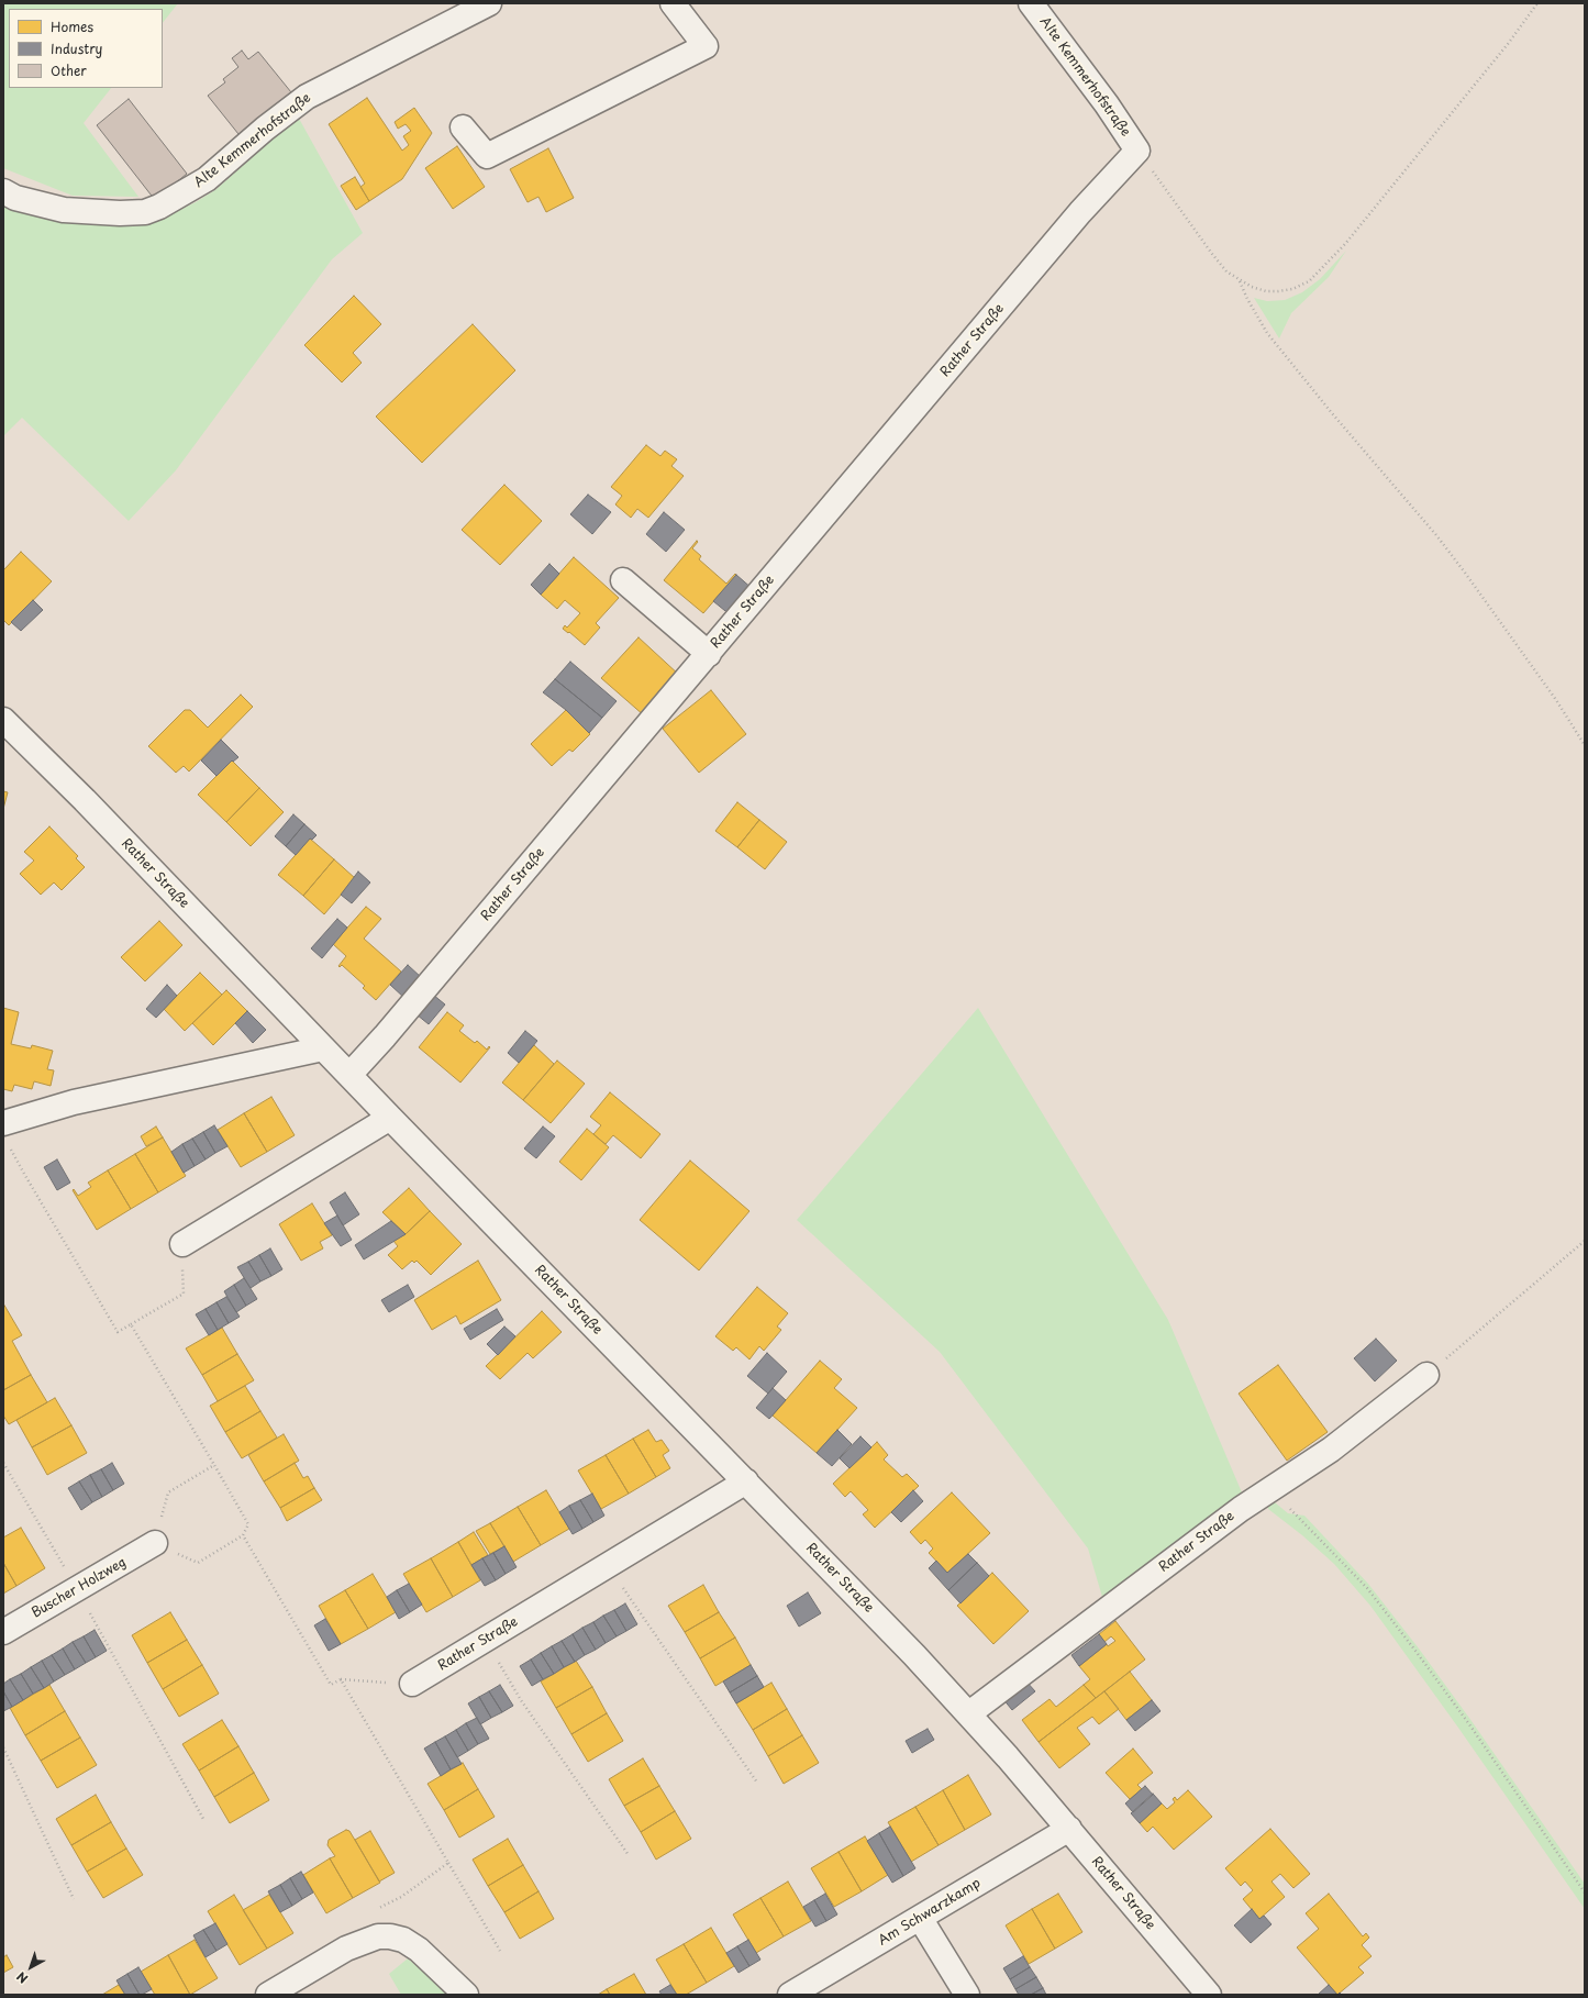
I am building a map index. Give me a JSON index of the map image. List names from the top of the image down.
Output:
{
  "streets": {
    "street": [
      "Alte Kemmerhofstraße",
      "Rather Straße",
      "Buscher Holzweg",
      "Am Schwarzkamp"
    ]
  },
  "crossings": [
    ["Alte Kemmerhofstraße", "Rather Straße"],
    ["Rather Straße", "Am Schwarzkamp"]
  ],
  "legend": ["Homes", "Industry", "Other"],
  "north": "bottom left"
}
